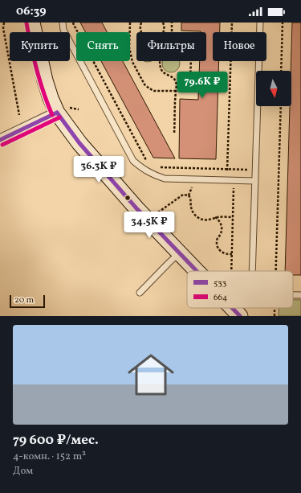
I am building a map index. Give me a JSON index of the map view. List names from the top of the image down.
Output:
{
  "lines": ["transit line 664", "transit line 533"],
  "legend": ["533", "664"],
  "scale_bar": "20 m",
  "north": "bottom",
  "page": {
    "status": "06:39",
    "chip": [
      "Купить",
      "Снять",
      "Фильтры",
      "Новое"
    ],
    "price": ["79.6K ₽", "36.3K ₽", "34.5K ₽"],
    "scale": "20 m",
    "list": [
      {
        "name": "79 600 ₽/мес.",
        "note": "4-комн. · 152 m² · Дом"
      }
    ]
  }
}
